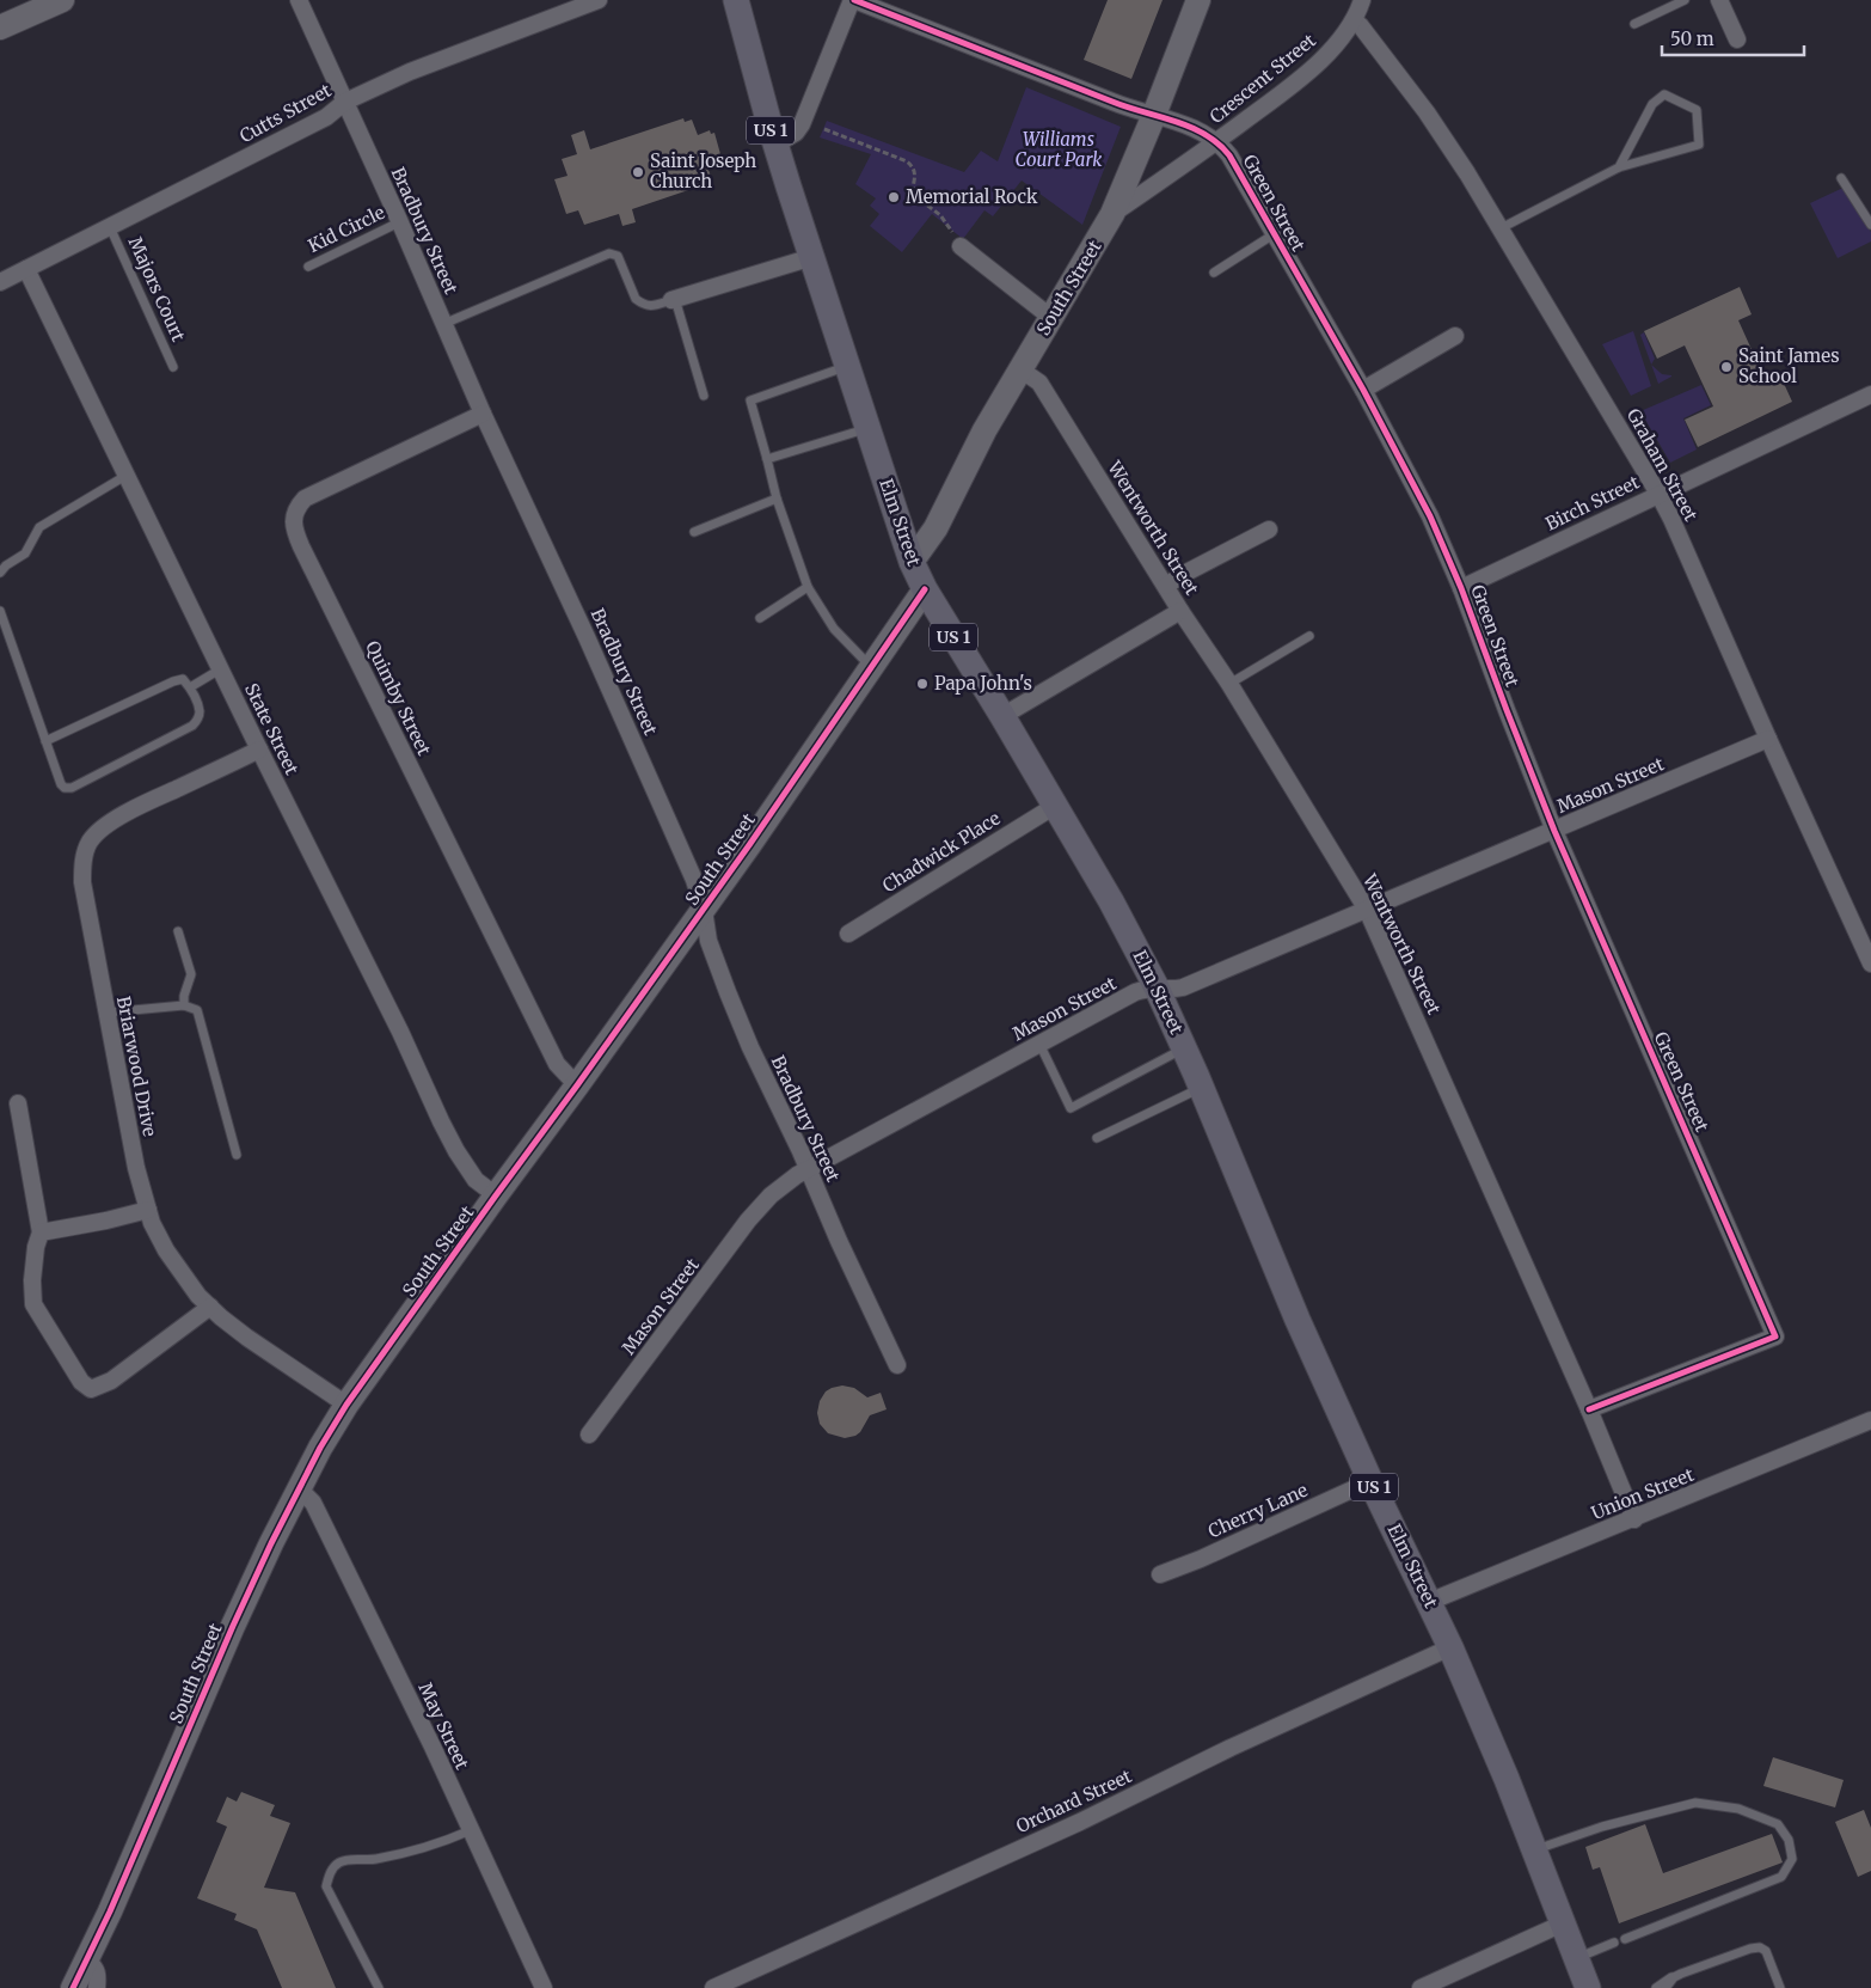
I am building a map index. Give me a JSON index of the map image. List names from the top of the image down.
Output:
{
  "streets": {
    "main road": ["US 1", "Elm Street"],
    "street": [
      "Crescent Street",
      "Cutts Street",
      "Green Street",
      "Bradbury Street",
      "South Street",
      "Graham Street",
      "Birch Street",
      "Wentworth Street",
      "Quimby Street",
      "State Street",
      "Mason Street",
      "Chadwick Place",
      "Briarwood Drive",
      "Union Street",
      "Cherry Lane",
      "May Street",
      "Orchard Street"
    ],
    "lane": ["Kid Circle", "Majors Court"]
  },
  "crossings": [
    ["Crescent Street", "Green Street"],
    ["Crescent Street", "South Street"],
    ["Crescent Street", "Graham Street"],
    ["Cutts Street", "Bradbury Street"],
    ["Cutts Street", "Majors Court"],
    ["Cutts Street", "State Street"],
    ["Green Street", "South Street"],
    ["Green Street", "Birch Street"],
    ["Green Street", "Wentworth Street"],
    ["Green Street", "Mason Street"],
    ["Kid Circle", "Bradbury Street"],
    ["Bradbury Street", "South Street"],
    ["Bradbury Street", "Quimby Street"],
    ["Bradbury Street", "Mason Street"],
    ["South Street", "Elm Street"],
    ["South Street", "Wentworth Street"],
    ["South Street", "Quimby Street"],
    ["South Street", "State Street"],
    ["South Street", "Briarwood Drive"],
    ["South Street", "May Street"],
    ["Graham Street", "Birch Street"],
    ["Graham Street", "Mason Street"],
    ["Elm Street", "Mason Street"],
    ["Elm Street", "Chadwick Place"],
    ["Elm Street", "Union Street"],
    ["Elm Street", "Cherry Lane"],
    ["Elm Street", "Orchard Street"],
    ["Wentworth Street", "Mason Street"],
    ["Wentworth Street", "Union Street"],
    ["State Street", "Briarwood Drive"]
  ],
  "parks": ["Williams Court Park"],
  "places": [
    "Saint Joseph Church",
    "Memorial Rock",
    "Saint James School",
    "Papa John's"
  ],
  "scale_bar": "50 m"
}
